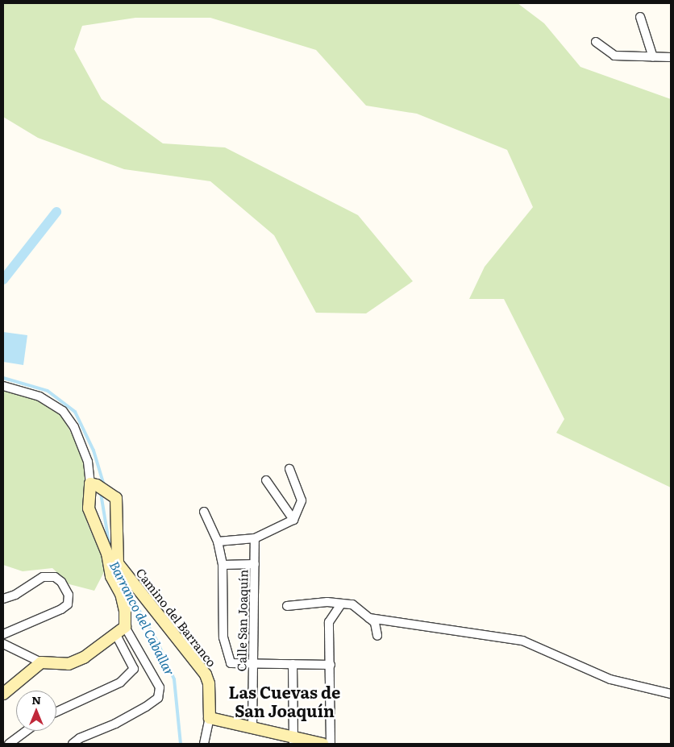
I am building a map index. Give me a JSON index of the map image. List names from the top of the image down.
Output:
{
  "streets": {
    "street": ["Camino del Barranco", "Calle San Joaquín"]
  },
  "districts": ["Las Cuevas de San Joaquín"],
  "water": ["Barranco del Caballar"],
  "north": "top"
}
